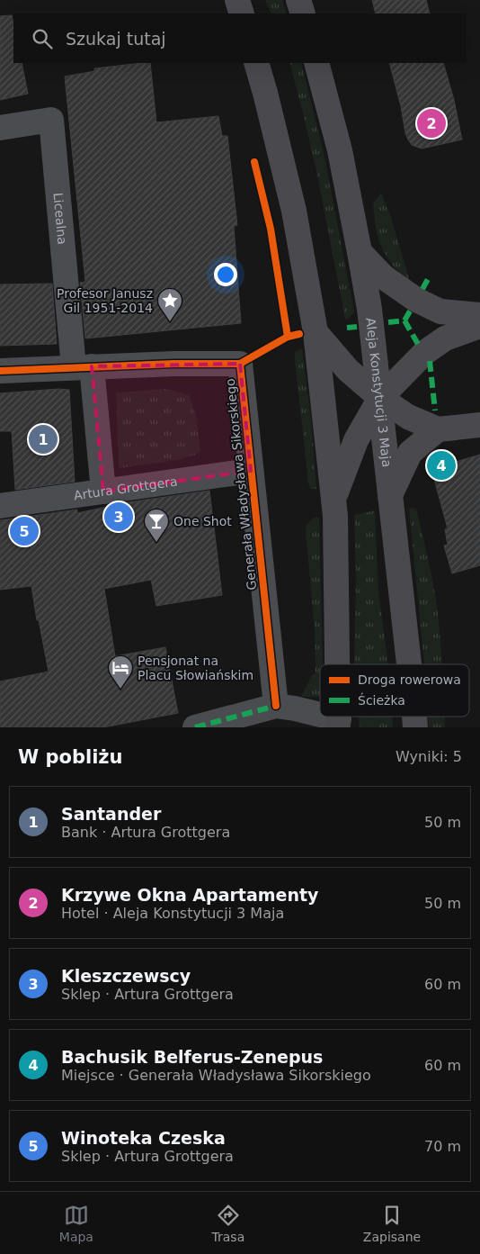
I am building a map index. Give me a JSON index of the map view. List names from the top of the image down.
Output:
{
  "streets": {
    "main road": ["Aleja Konstytucji 3 Maja"],
    "street": ["Licealna", "Generała Władysława Sikorskiego", "Artura Grottgera"]
  },
  "crossings": [
    ["Licealna", "Generała Władysława Sikorskiego"],
    ["Licealna", "Artura Grottgera"],
    ["Generała Władysława Sikorskiego", "Artura Grottgera"]
  ],
  "places": {
    "place": ["Profesor Janusz Gil 1951-2014"],
    "bar": ["One Shot"],
    "hotel": ["Pensjonat na Placu Słowiańskim"]
  },
  "legend": ["Droga rowerowa", "Ścieżka"],
  "page": {
    "search": "Szukaj tutaj",
    "pins": [
      "2",
      "1",
      "4",
      "3",
      "5"
    ],
    "heading": ["W pobliżu", "Wyniki: 5"],
    "list": [
      {
        "mark": "1",
        "name": "Santander",
        "note": "Bank · Artura Grottgera",
        "value": "50 m"
      },
      {
        "mark": "2",
        "name": "Krzywe Okna Apartamenty",
        "note": "Hotel · Aleja Konstytucji 3 Maja",
        "value": "50 m"
      },
      {
        "mark": "3",
        "name": "Kleszczewscy",
        "note": "Sklep · Artura Grottgera",
        "value": "60 m"
      },
      {
        "mark": "4",
        "name": "Bachusik Belferus-Zenepus",
        "note": "Miejsce · Generała Władysława Sikorskiego",
        "value": "60 m"
      },
      {
        "mark": "5",
        "name": "Winoteka Czeska",
        "note": "Sklep · Artura Grottgera",
        "value": "70 m"
      }
    ],
    "nav": ["Mapa", "Trasa", "Zapisane"]
  }
}
